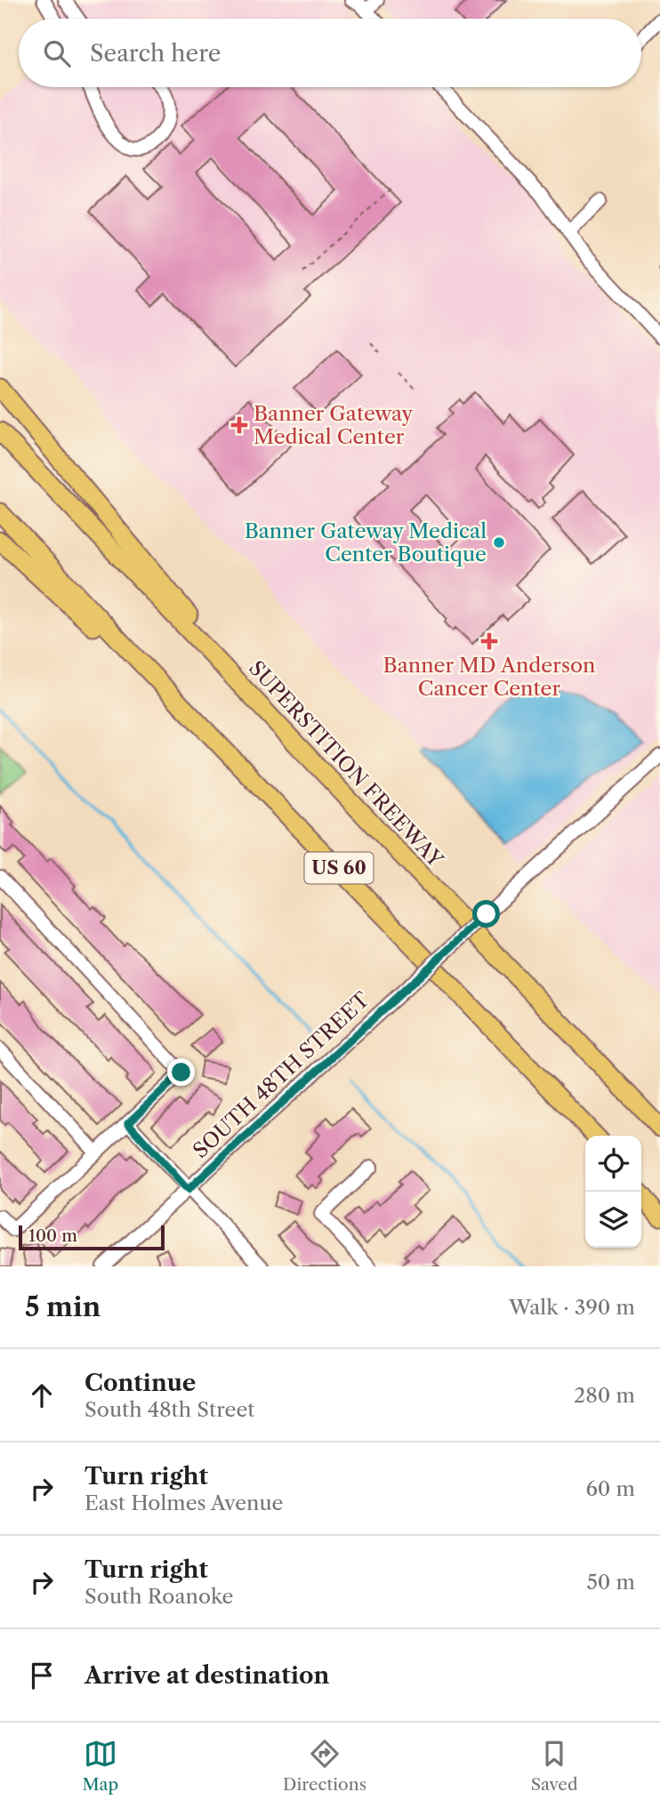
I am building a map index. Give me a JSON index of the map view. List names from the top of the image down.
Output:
{
  "streets": {
    "highway": ["SUPERSTITION FREEWAY", "US 60"],
    "street": ["SOUTH 48TH STREET"]
  },
  "places": {
    "health": ["Banner Gateway Medical Center", "Banner MD Anderson Cancer Center"],
    "other": ["Banner Gateway Medical Center Boutique"]
  },
  "scale_bar": "100 m",
  "page": {
    "search": "Search here",
    "scale": "100 m",
    "heading": ["5 min", "Walk · 390 m"],
    "list": [
      ["Continue", "South 48th Street", "280 m"],
      ["Turn right", "East Holmes Avenue", "60 m"],
      ["Turn right", "South Roanoke", "50 m"],
      "Arrive at destination"
    ],
    "nav": ["Map", "Directions", "Saved"]
  }
}
